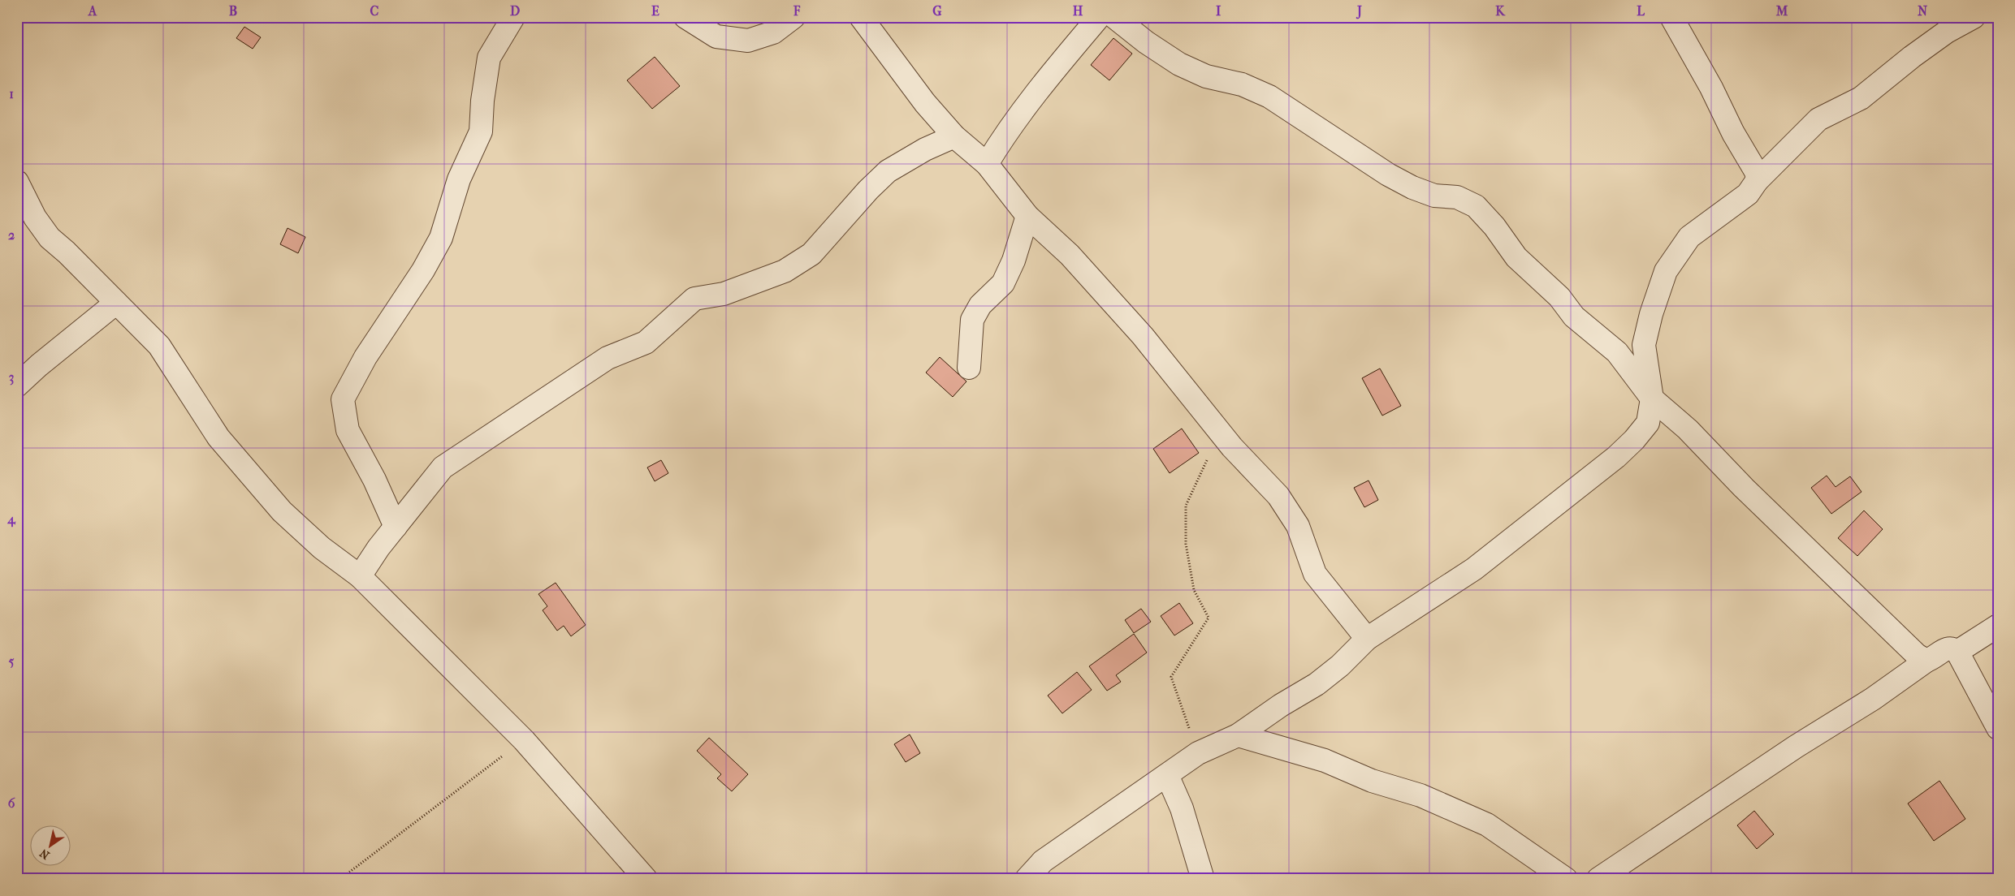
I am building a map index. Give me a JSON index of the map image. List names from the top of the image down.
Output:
{
  "north": "bottom left",
  "grid": {
    "columns": [
      "A",
      "B",
      "C",
      "D",
      "E",
      "F",
      "G",
      "H",
      "I",
      "J",
      "K",
      "L",
      "M",
      "N"
    ],
    "rows": [
      "1",
      "2",
      "3",
      "4",
      "5",
      "6"
    ]
  }
}
